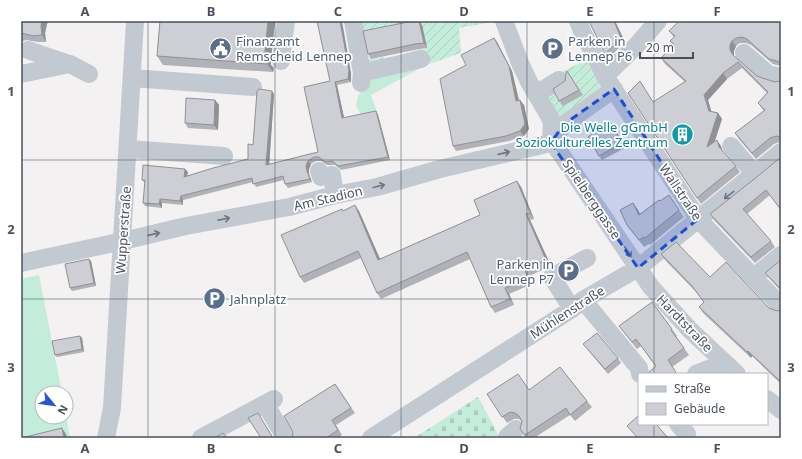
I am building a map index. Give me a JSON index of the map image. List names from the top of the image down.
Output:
{
  "streets": {
    "street": [
      "Wallstraße",
      "Am Stadion",
      "Spielberggasse",
      "Wupperstraße",
      "Mühlenstraße",
      "Hardtstraße"
    ]
  },
  "crossings": [
    ["Wallstraße", "Mühlenstraße"],
    ["Am Stadion", "Spielberggasse"],
    ["Am Stadion", "Wupperstraße"],
    ["Spielberggasse", "Mühlenstraße"],
    ["Spielberggasse", "Hardtstraße"],
    ["Mühlenstraße", "Hardtstraße"]
  ],
  "one_way": ["Spielberggasse"],
  "places": {
    "public building": ["Finanzamt Remscheid Lennep"],
    "parking": ["Parken in Lennep P6", "Parken in Lennep P7", "Jahnplatz"],
    "building": ["Die Welle gGmbH Soziokulturelles Zentrum"]
  },
  "legend": ["Straße", "Gebäude"],
  "scale_bar": "20 m",
  "north": "bottom right",
  "grid": {
    "columns": [
      "A",
      "B",
      "C",
      "D",
      "E",
      "F"
    ],
    "rows": ["1", "2", "3"]
  }
}
